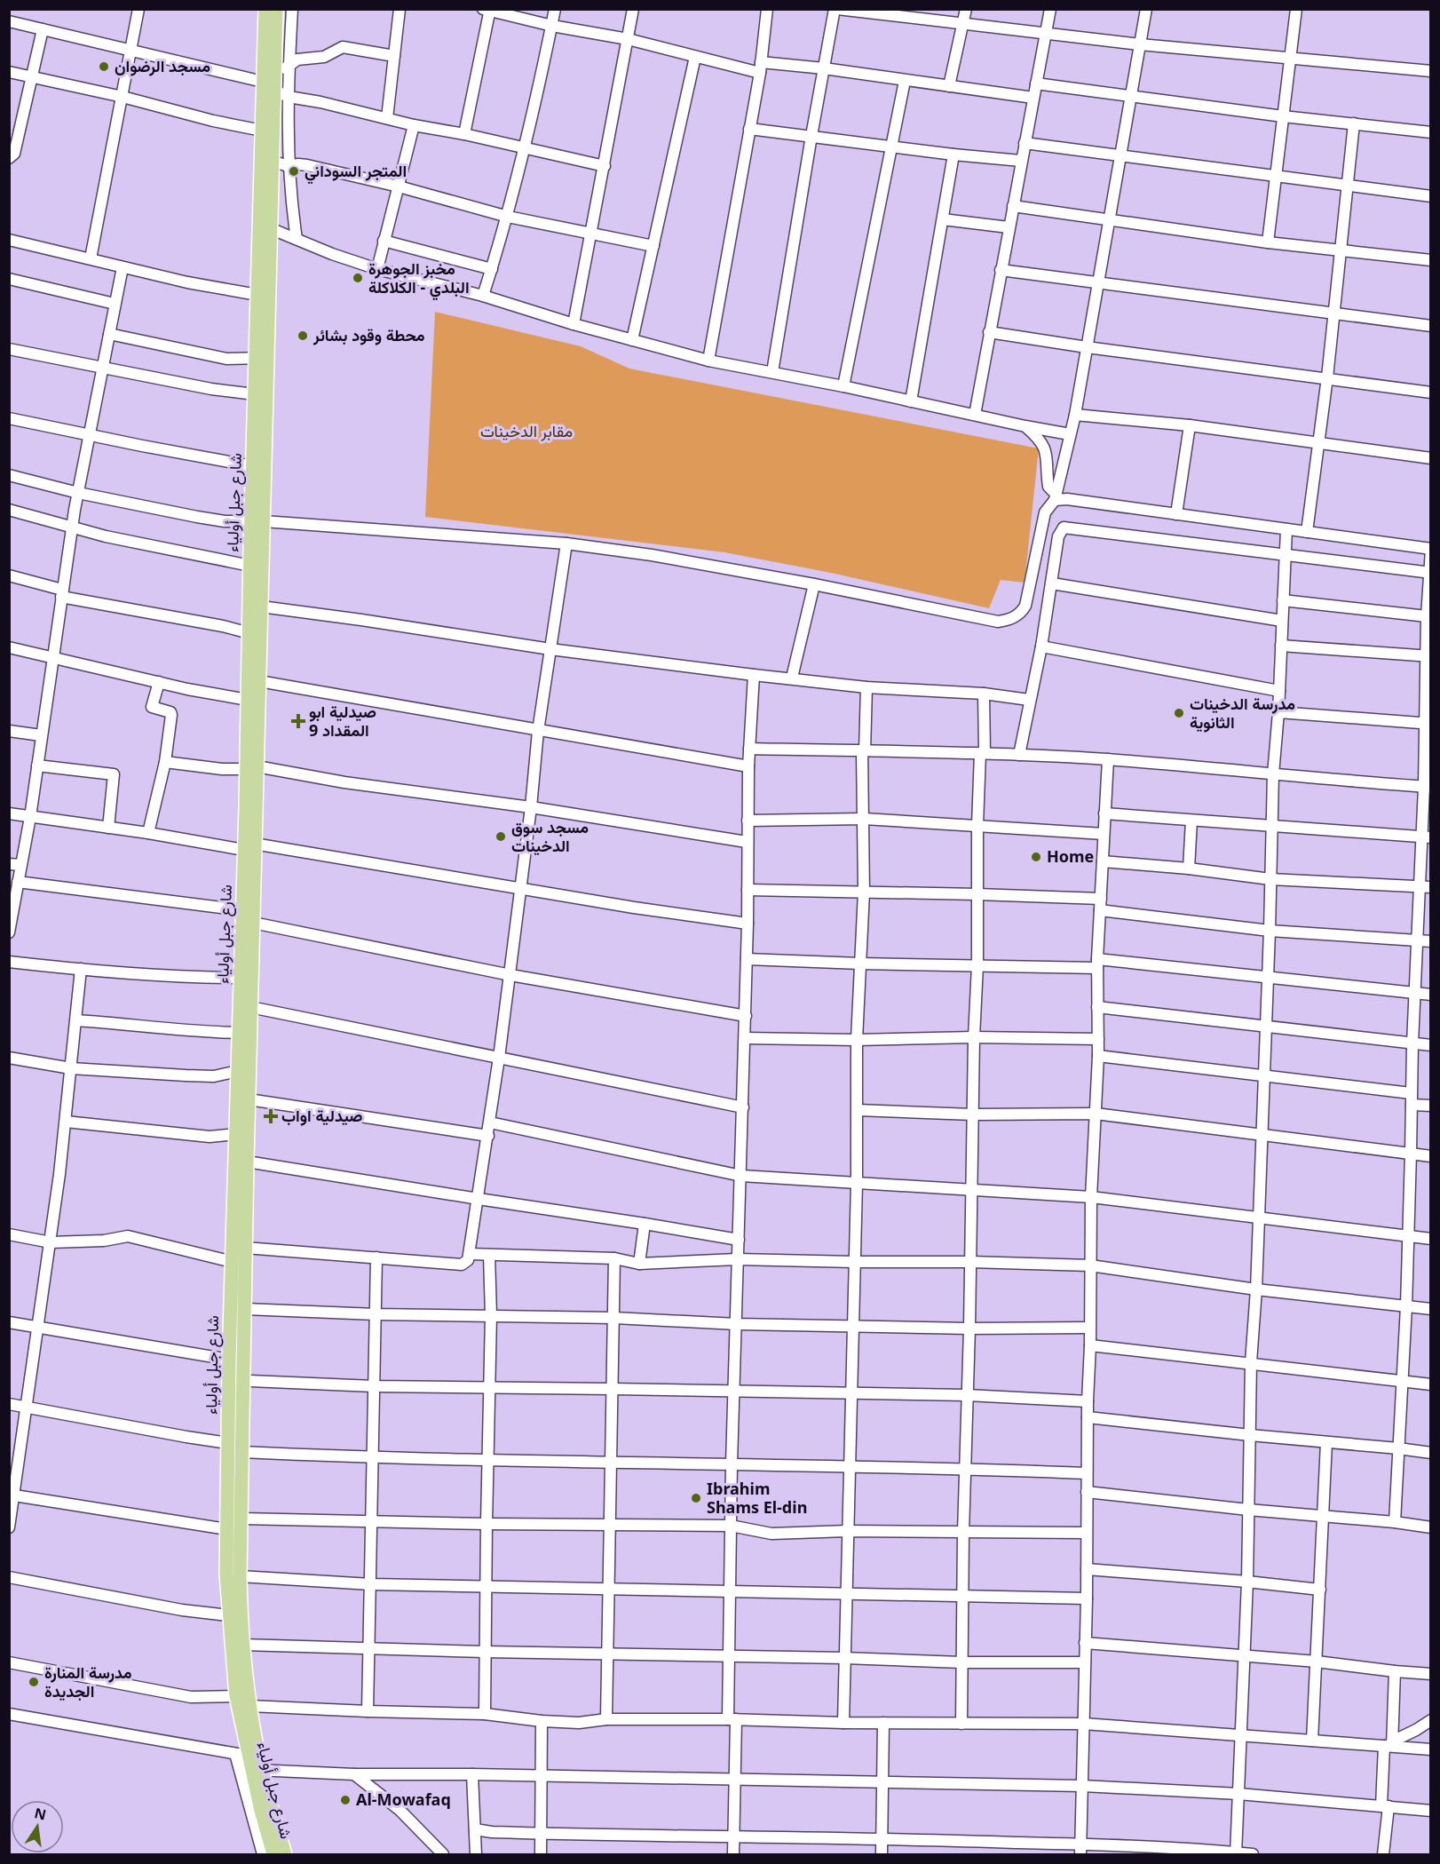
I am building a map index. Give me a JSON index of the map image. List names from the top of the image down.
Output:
{
  "streets": {
    "main road": ["شارع جبل أولياء"]
  },
  "parks": ["مقابر الدخينات"],
  "places": {
    "other": [
      "مسجد الرضوان",
      "المتجر السوداني",
      "مخبز الجوهرة البلدي - الكلاكلة",
      "محطة وقود بشائر",
      "مدرسة الدخينات الثانوية",
      "مسجد سوق الدخينات",
      "Home",
      "Ibrahim Shams El-din",
      "مدرسة المنارة الجديدة",
      "Al-Mowafaq"
    ],
    "health": ["صيدلية ابو المقداد 9", "صيدلية اواب"]
  },
  "north": "top"
}
